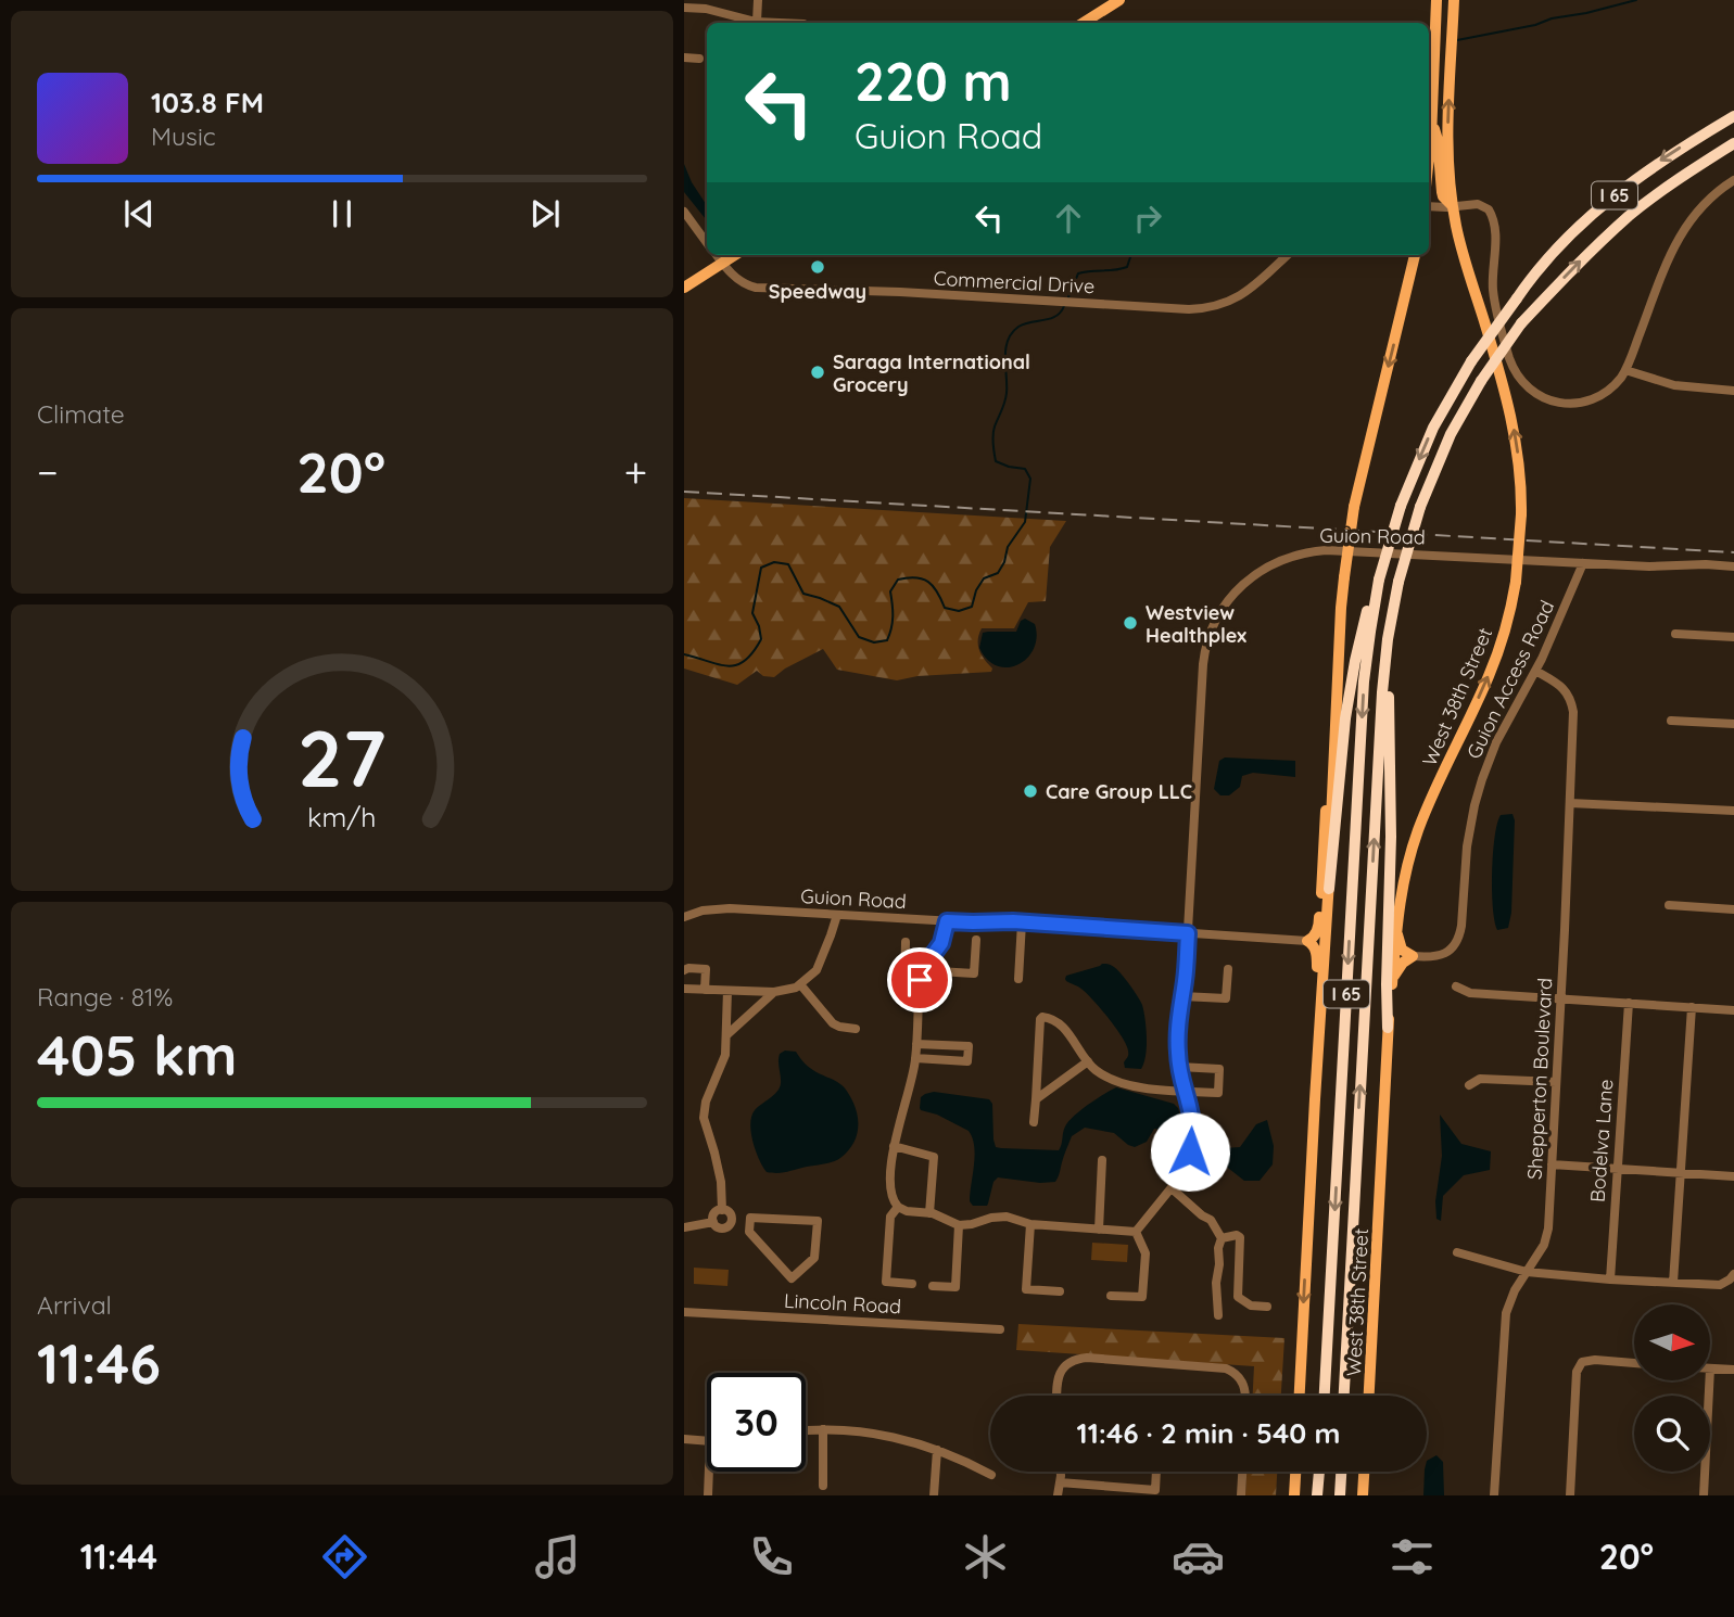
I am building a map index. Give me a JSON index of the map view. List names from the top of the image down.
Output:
{
  "streets": {
    "highway": ["I 65"],
    "main road": ["West 38th Street"],
    "street": [
      "Commercial Drive",
      "Guion Road",
      "Guion Access Road",
      "Shepperton Boulevard",
      "Bodelva Lane",
      "Lincoln Road"
    ]
  },
  "crossings": [
    ["Guion Road", "Guion Access Road"],
    ["Guion Access Road", "Shepperton Boulevard"]
  ],
  "places": [
    "Speedway",
    "Saraga International Grocery",
    "Westview Healthplex",
    "Care Group LLC"
  ],
  "north": "right",
  "page": {
    "turn": ["220 m", "Guion Road"],
    "song": ["103.8 FM", "Music"],
    "tile": [
      "Climate",
      ["Range · 81%", "405 km"],
      ["Arrival", "11:46"]
    ],
    "heat": ["−", "20°", "+"],
    "limit": "30",
    "trip": "11:46 · 2 min · 540 m",
    "tabs": ["11:44", "20°"],
    "gauge": ["27", "km/h"]
  }
}
